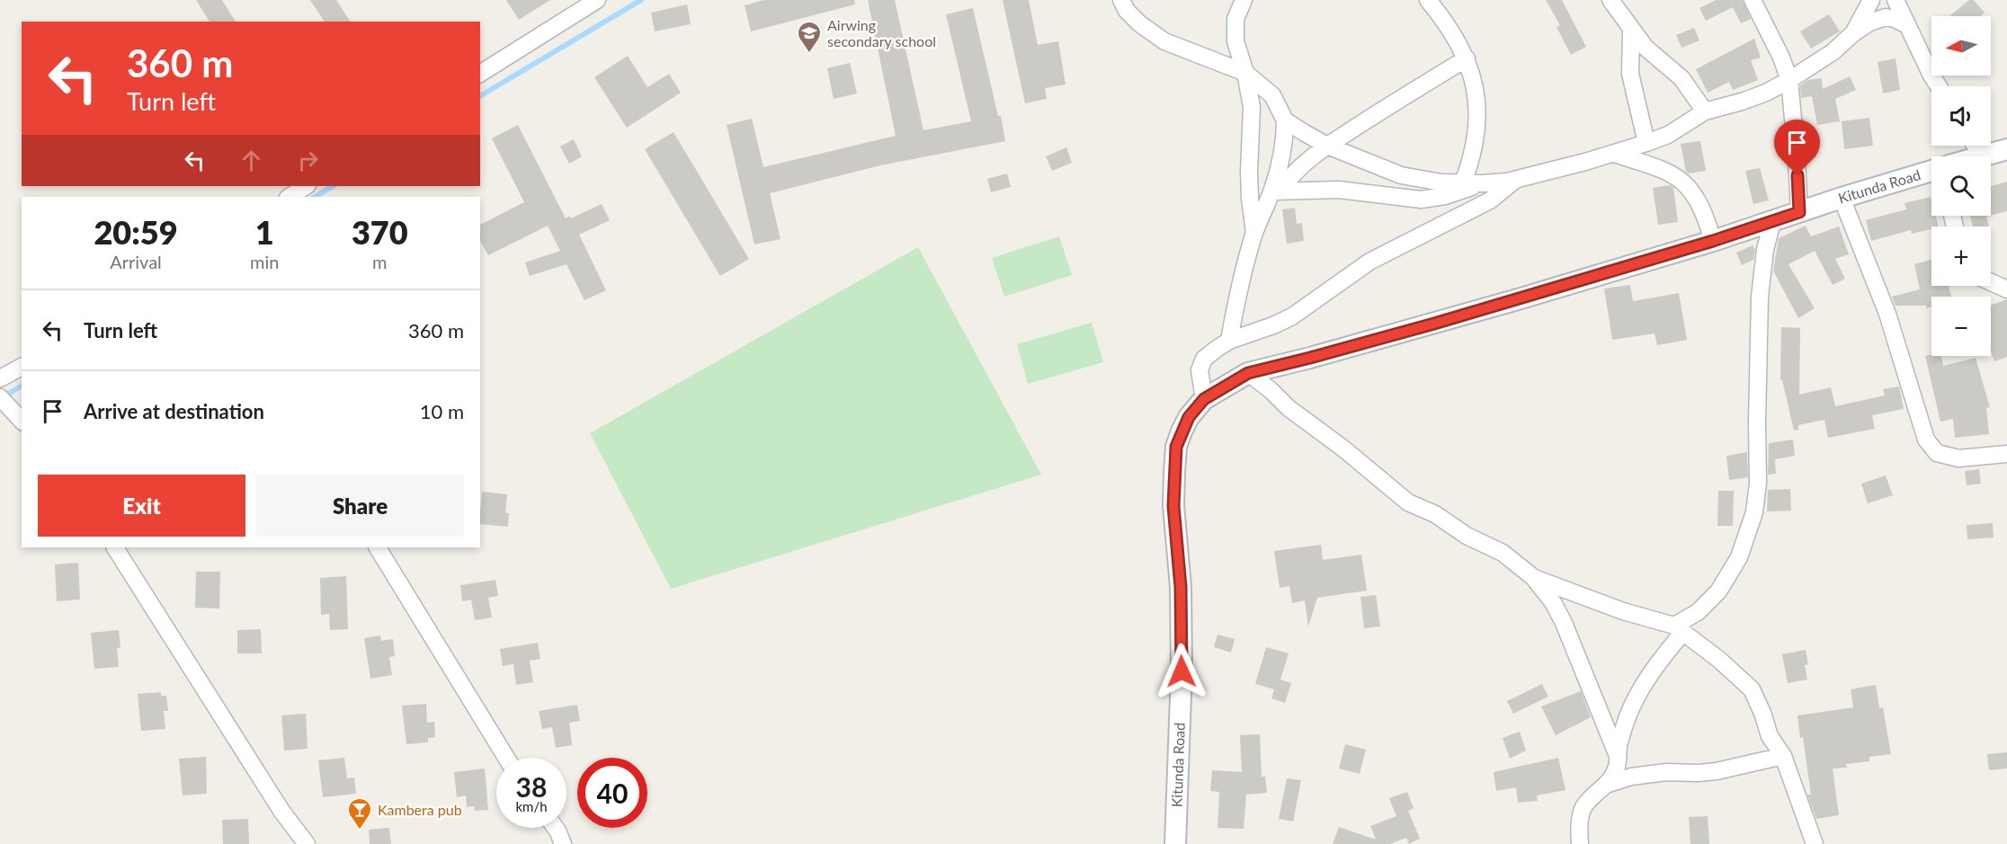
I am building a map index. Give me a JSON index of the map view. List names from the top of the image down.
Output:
{
  "streets": {
    "street": ["Kitunda Road"]
  },
  "places": {
    "school or university": ["Airwing secondary school"],
    "bar": ["Kambera pub"]
  },
  "north": "left",
  "page": {
    "map_buttons": ["+", "−"],
    "turn": ["360 m", "Turn left"],
    "eta": [
      "20:59",
      "Arrival",
      "1",
      "min",
      "370",
      "m"
    ],
    "list": [
      {
        "name": "Turn left",
        "value": "360 m"
      },
      {
        "name": "Arrive at destination",
        "value": "10 m"
      }
    ],
    "buttons": ["Exit", "Share"],
    "speed": "38 km/h",
    "limit": "40"
  }
}
